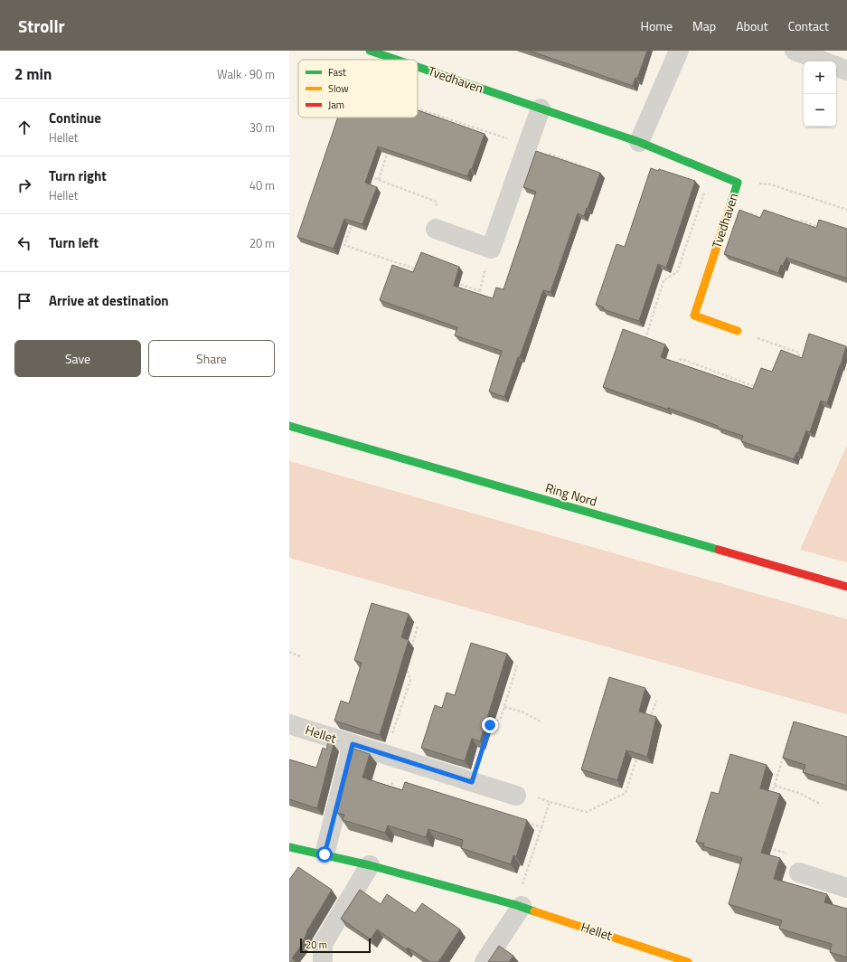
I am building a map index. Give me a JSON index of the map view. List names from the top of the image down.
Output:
{
  "streets": {
    "street": ["Tvedhaven", "Ring Nord", "Hellet"]
  },
  "legend": ["Fast", "Slow", "Jam"],
  "scale_bar": "20 m",
  "page": {
    "header": "Strollr",
    "nav": [
      "Home",
      "Map",
      "About",
      "Contact"
    ],
    "heading": ["2 min", "Walk · 90 m"],
    "map_buttons": ["+", "−"],
    "list": [
      ["Continue", "Hellet", "30 m"],
      ["Turn right", "Hellet", "40 m"],
      ["Turn left", "20 m"],
      "Arrive at destination"
    ],
    "buttons": ["Save", "Share"],
    "scale": "20 m"
  }
}
